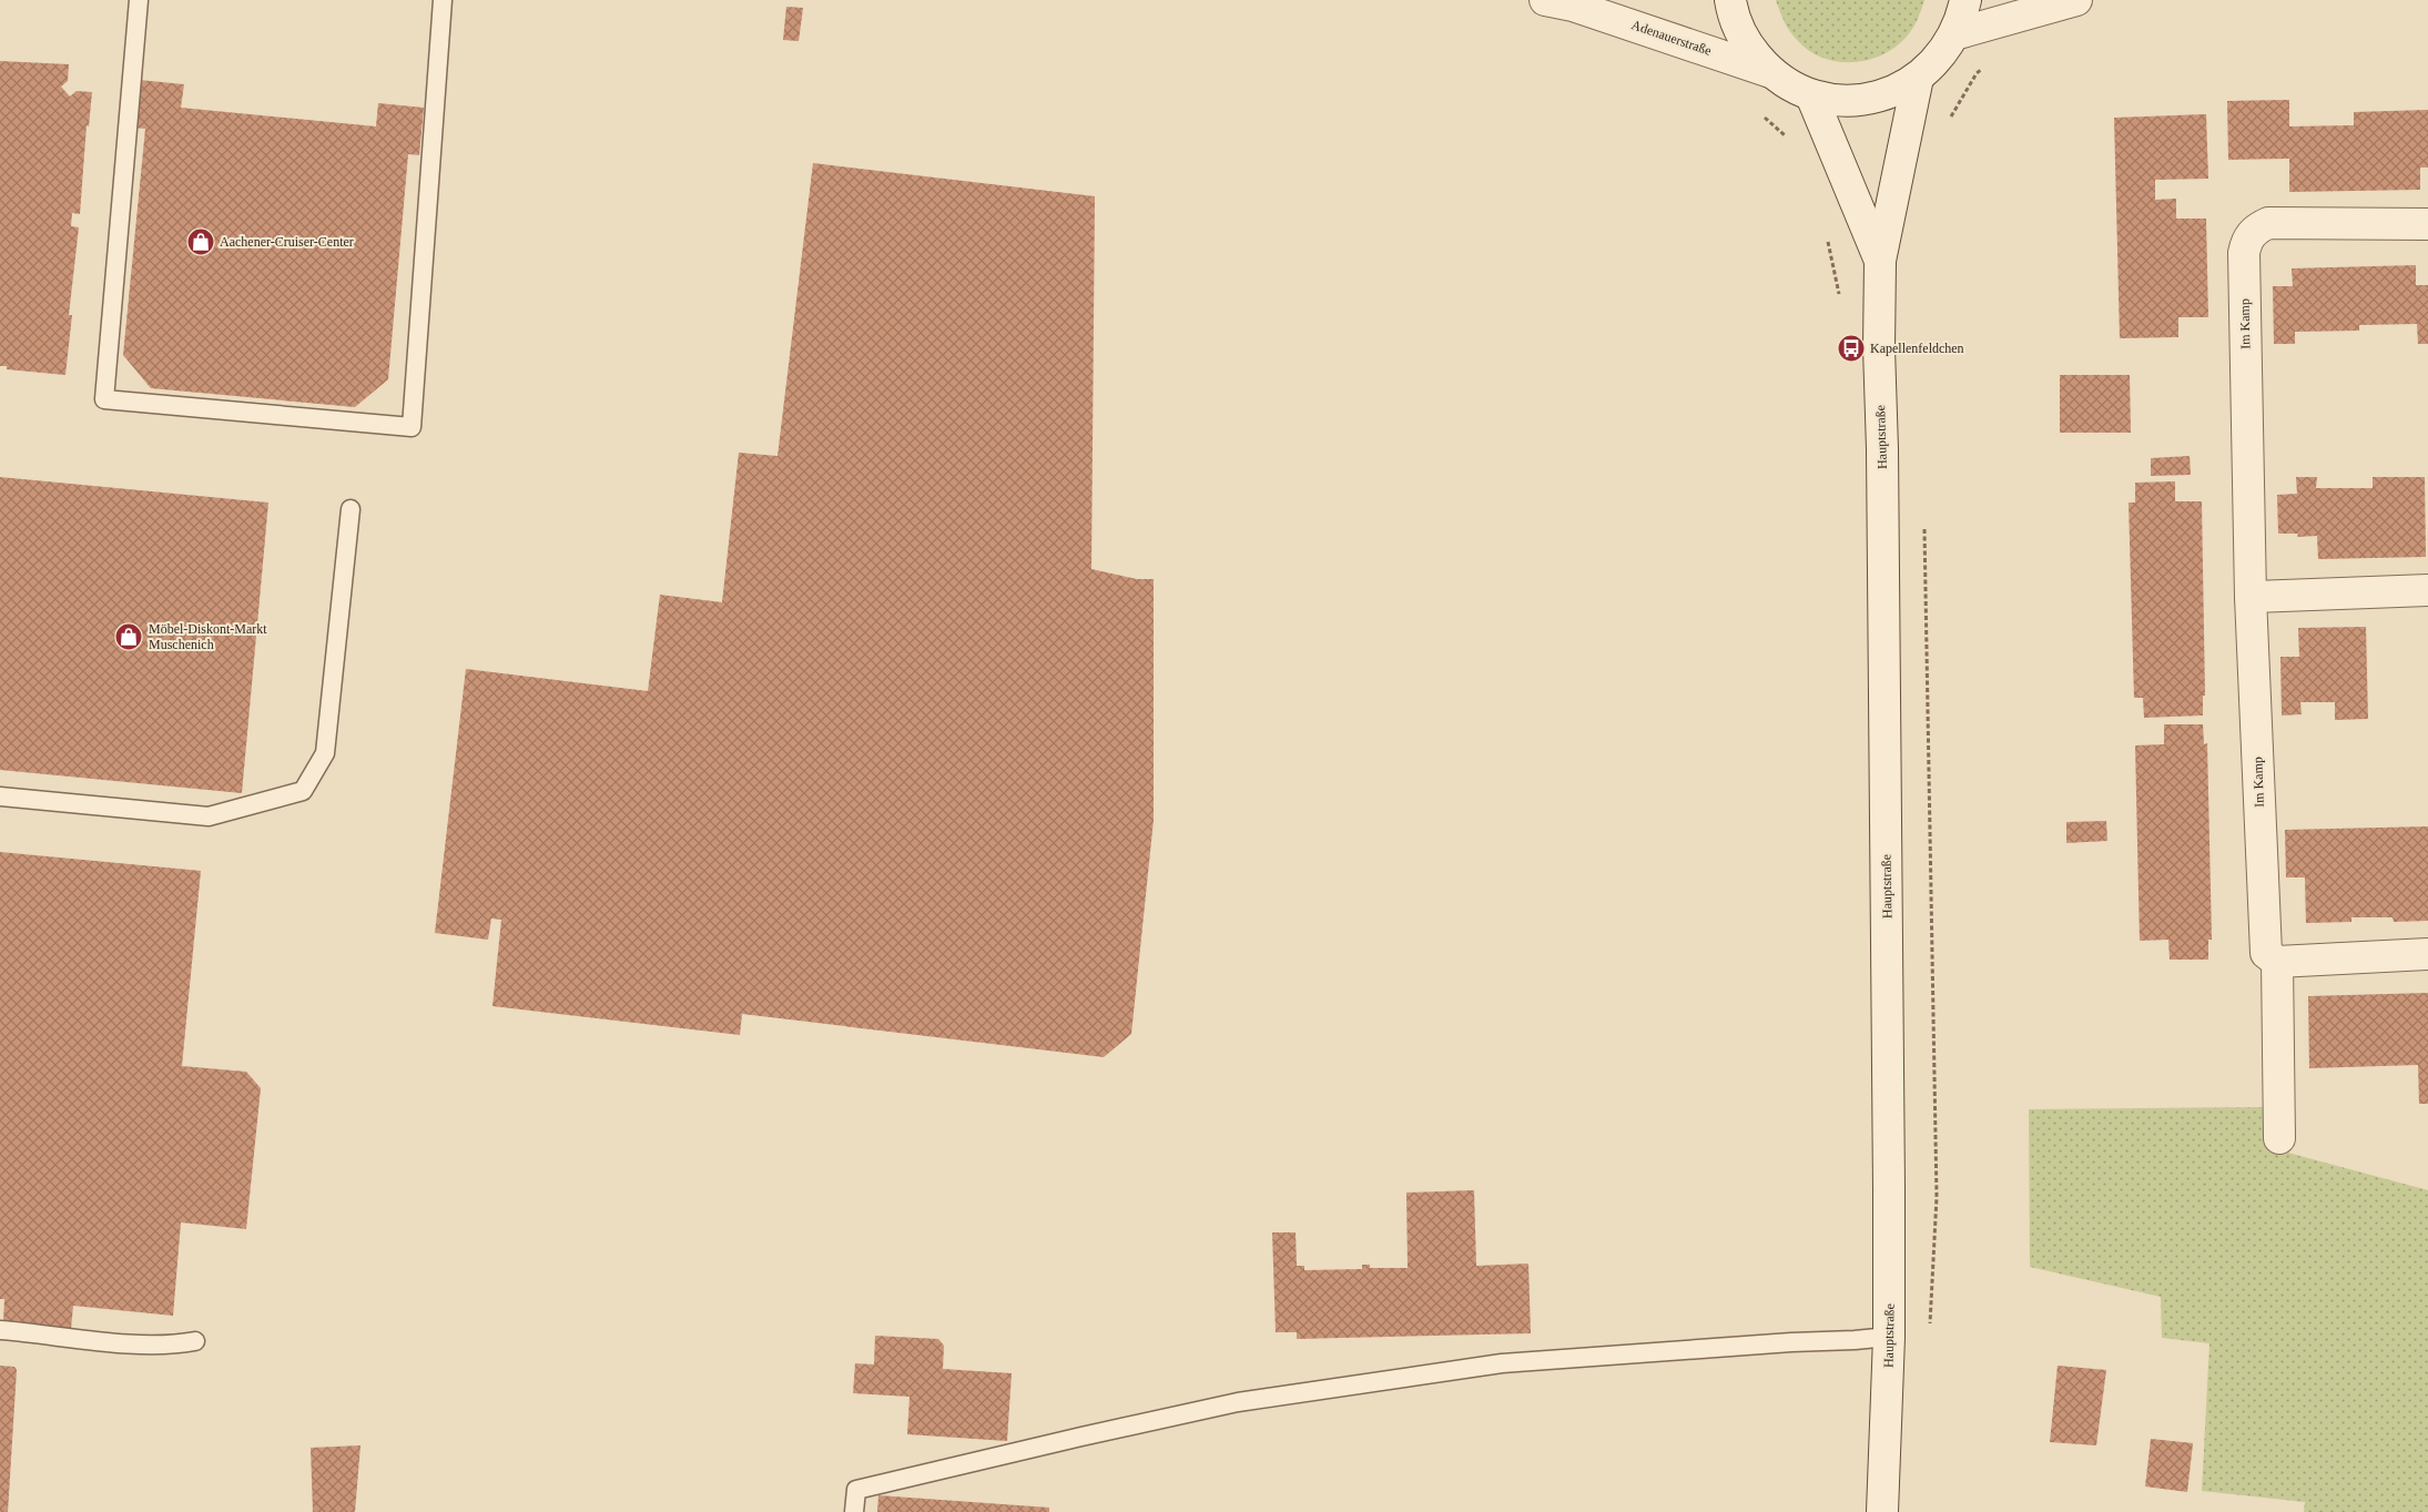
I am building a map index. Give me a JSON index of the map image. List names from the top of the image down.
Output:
{
  "streets": {
    "main road": ["Adenauerstraße", "Im Kamp", "Hauptstraße"]
  },
  "places": {
    "shop": ["Aachener-Cruiser-Center", "Möbel-Diskont-Markt Muschenich"],
    "bus stop": ["Kapellenfeldchen"]
  }
}
